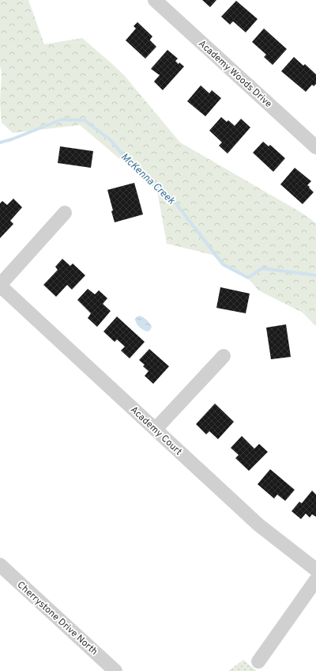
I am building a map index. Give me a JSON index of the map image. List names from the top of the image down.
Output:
{
  "streets": {
    "street": ["Academy Woods Drive", "Academy Court", "Cherrystone Drive North"]
  },
  "water": ["McKenna Creek"]
}
